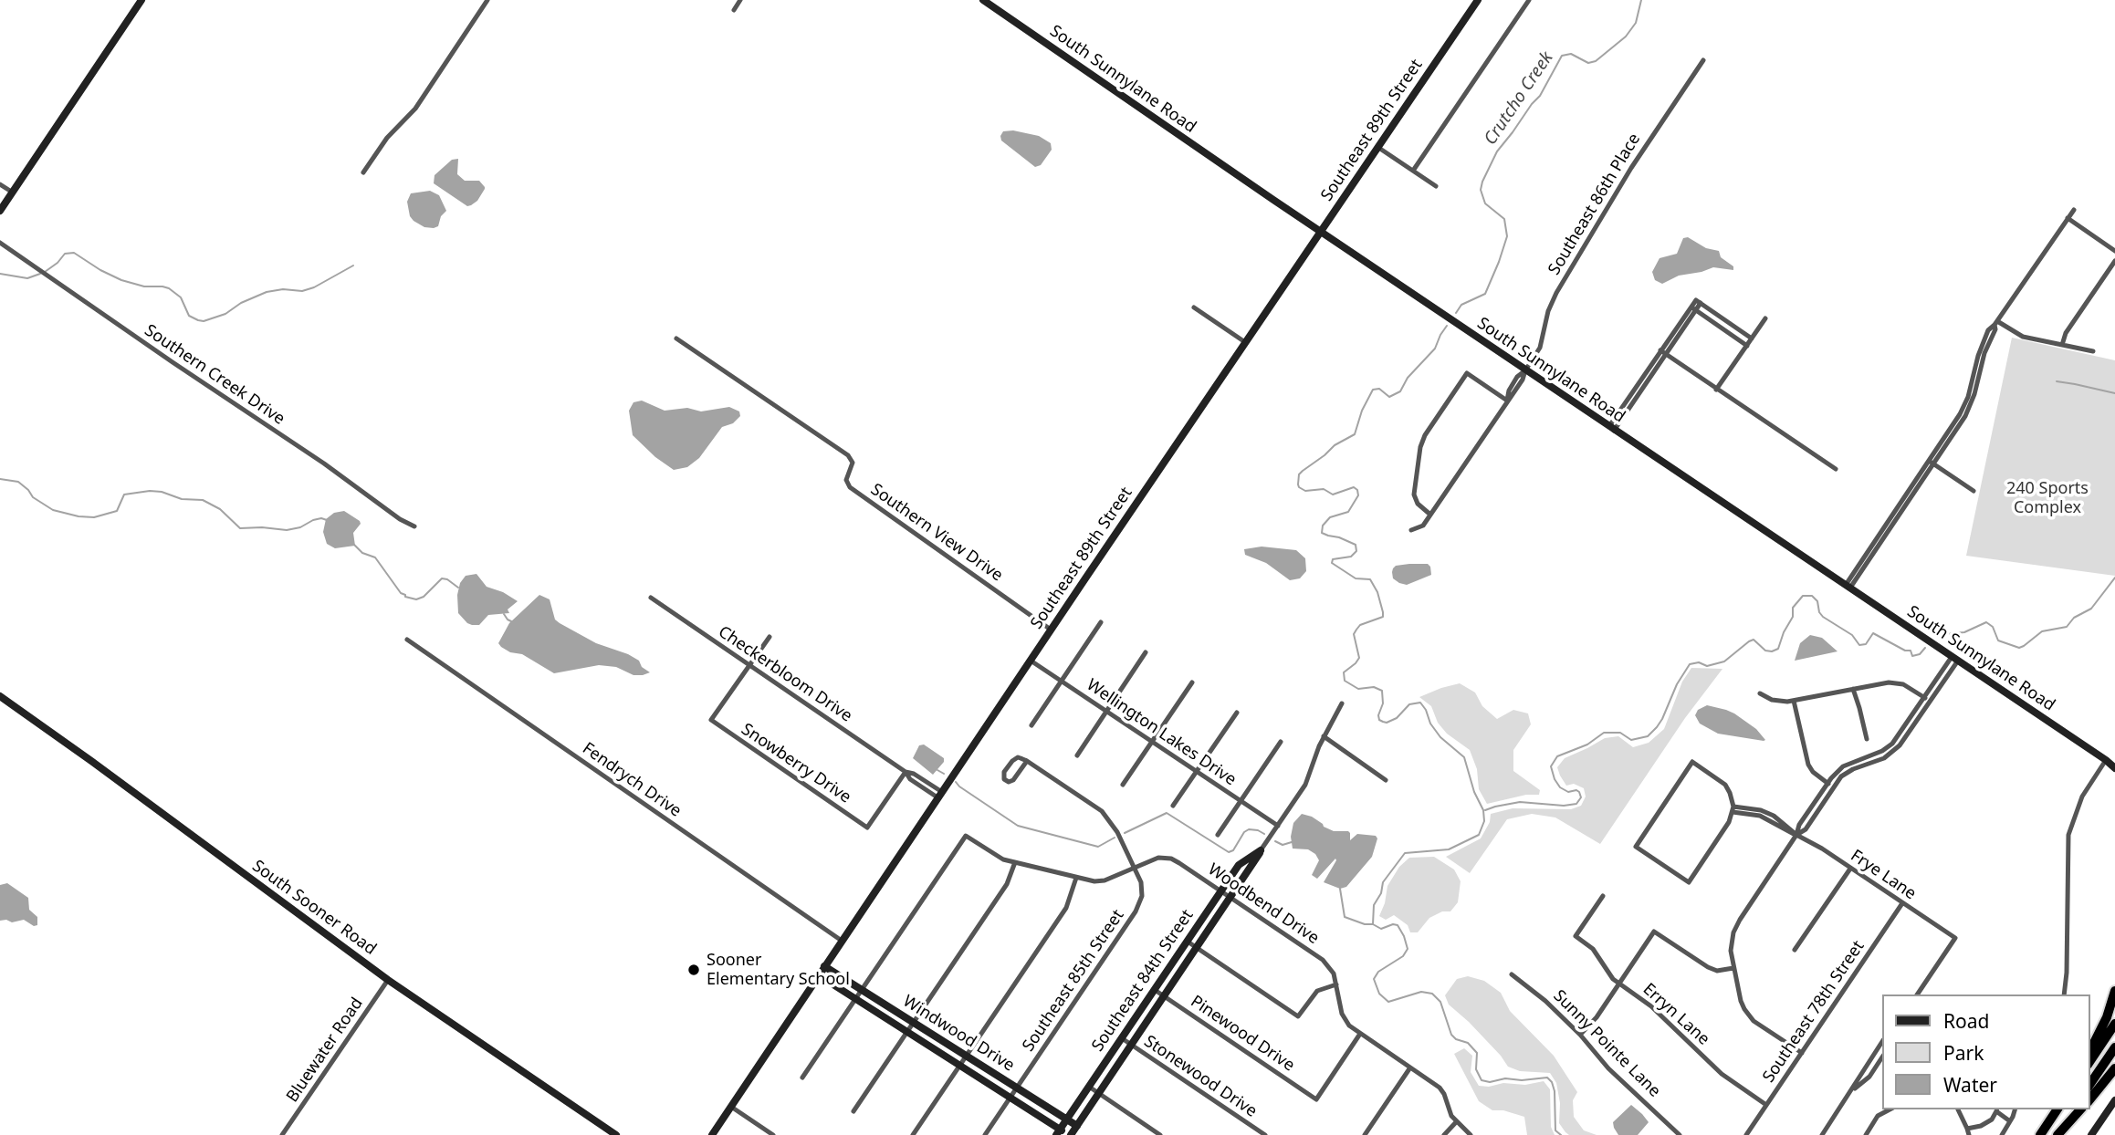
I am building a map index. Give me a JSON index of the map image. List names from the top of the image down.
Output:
{
  "streets": {
    "street": [
      "South Sunnylane Road",
      "Southeast 89th Street",
      "Southeast 86th Place",
      "Southern Creek Drive",
      "Southern View Drive",
      "Checkerbloom Drive",
      "Wellington Lakes Drive",
      "Snowberry Drive",
      "Fendrych Drive",
      "Frye Lane",
      "Woodbend Drive",
      "South Sooner Road",
      "Southeast 85th Street",
      "Southeast 84th Street",
      "Southeast 78th Street",
      "Erryn Lane",
      "Windwood Drive",
      "Pinewood Drive",
      "Sunny Pointe Lane",
      "Bluewater Road",
      "Stonewood Drive"
    ]
  },
  "crossings": [
    ["South Sunnylane Road", "Southeast 89th Street"],
    ["South Sunnylane Road", "Southeast 86th Place"],
    ["Southeast 89th Street", "Southern View Drive"],
    ["Southeast 89th Street", "Checkerbloom Drive"],
    ["Southeast 89th Street", "Wellington Lakes Drive"],
    ["Southeast 89th Street", "Fendrych Drive"],
    ["Southeast 89th Street", "Windwood Drive"],
    ["Checkerbloom Drive", "Snowberry Drive"],
    ["Wellington Lakes Drive", "Southeast 84th Street"],
    ["Frye Lane", "Southeast 78th Street"],
    ["Woodbend Drive", "Southeast 85th Street"],
    ["Woodbend Drive", "Southeast 84th Street"],
    ["Woodbend Drive", "Windwood Drive"],
    ["Woodbend Drive", "Pinewood Drive"],
    ["South Sooner Road", "Bluewater Road"],
    ["Southeast 85th Street", "Windwood Drive"],
    ["Southeast 84th Street", "Windwood Drive"],
    ["Southeast 84th Street", "Pinewood Drive"],
    ["Southeast 84th Street", "Stonewood Drive"],
    ["Southeast 78th Street", "Erryn Lane"]
  ],
  "water": ["Crutcho Creek"],
  "parks": ["240 Sports Complex"],
  "places": ["Sooner Elementary School"],
  "legend": ["Road", "Park", "Water"]
}
